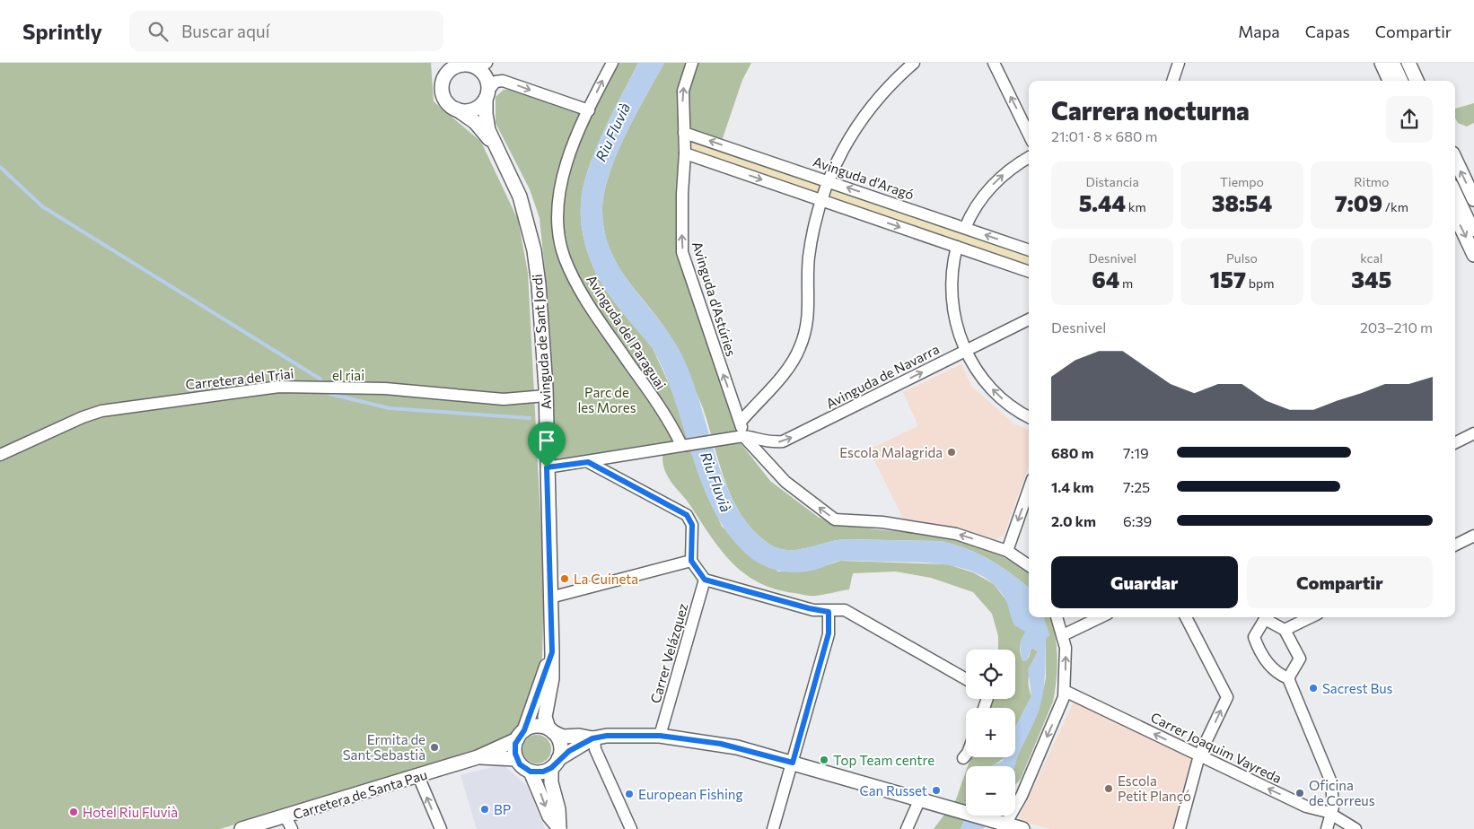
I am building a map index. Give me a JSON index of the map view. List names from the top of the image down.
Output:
{
  "streets": {
    "main road": ["Avinguda de Sant Jordi", "Carretera de Santa Pau"],
    "street": [
      "Avinguda d'Aragó",
      "Avinguda d'Astúries",
      "Avinguda del Paraguai",
      "Avinguda de Navarra",
      "Carretera del Triai",
      "Carrer Velázquez",
      "Carrer Joaquim Vayreda"
    ]
  },
  "crossings": [
    ["Avinguda d'Aragó", "Avinguda d'Astúries"],
    ["Avinguda d'Astúries", "Avinguda de Navarra"],
    ["Avinguda de Sant Jordi", "Carretera del Triai"],
    ["Avinguda de Sant Jordi", "Carretera de Santa Pau"]
  ],
  "one_way": ["Avinguda d'Astúries", "Avinguda de Navarra", "Carrer Joaquim Vayreda"],
  "water": ["Riu Fluvià"],
  "parks": ["el riai", "Parc de les Mores"],
  "places": [
    "Escola Malagrida",
    "La Cuineta",
    "Sacrest Bus",
    "Ermita de Sant Sebastià",
    "Top Team centre",
    "Escola Petit Plançó",
    "Can Russet",
    "Oficina de Correus",
    "European Fishing",
    "BP",
    "Hotel Riu Fluvià"
  ],
  "page": {
    "header": "Sprintly",
    "search": "Buscar aquí",
    "nav": ["Mapa", "Capas", "Compartir"],
    "heading": ["Carrera nocturna", "21:01 · 8 × 680 m"],
    "stats": [
      ["Distancia", "5.44 km"],
      ["Tiempo", "38:54"],
      ["Ritmo", "7:09 /km"],
      ["Desnivel", "64 m"],
      ["Pulso", "157 bpm"],
      ["kcal", "345"]
    ],
    "chart": ["Desnivel", "203–210 m"],
    "list": [
      {
        "name": "680 m",
        "note": "7:19"
      },
      {
        "name": "1.4 km",
        "note": "7:25"
      },
      {
        "name": "2.0 km",
        "note": "6:39"
      }
    ],
    "buttons": ["Guardar", "Compartir"],
    "map_buttons": ["+", "−"]
  }
}
